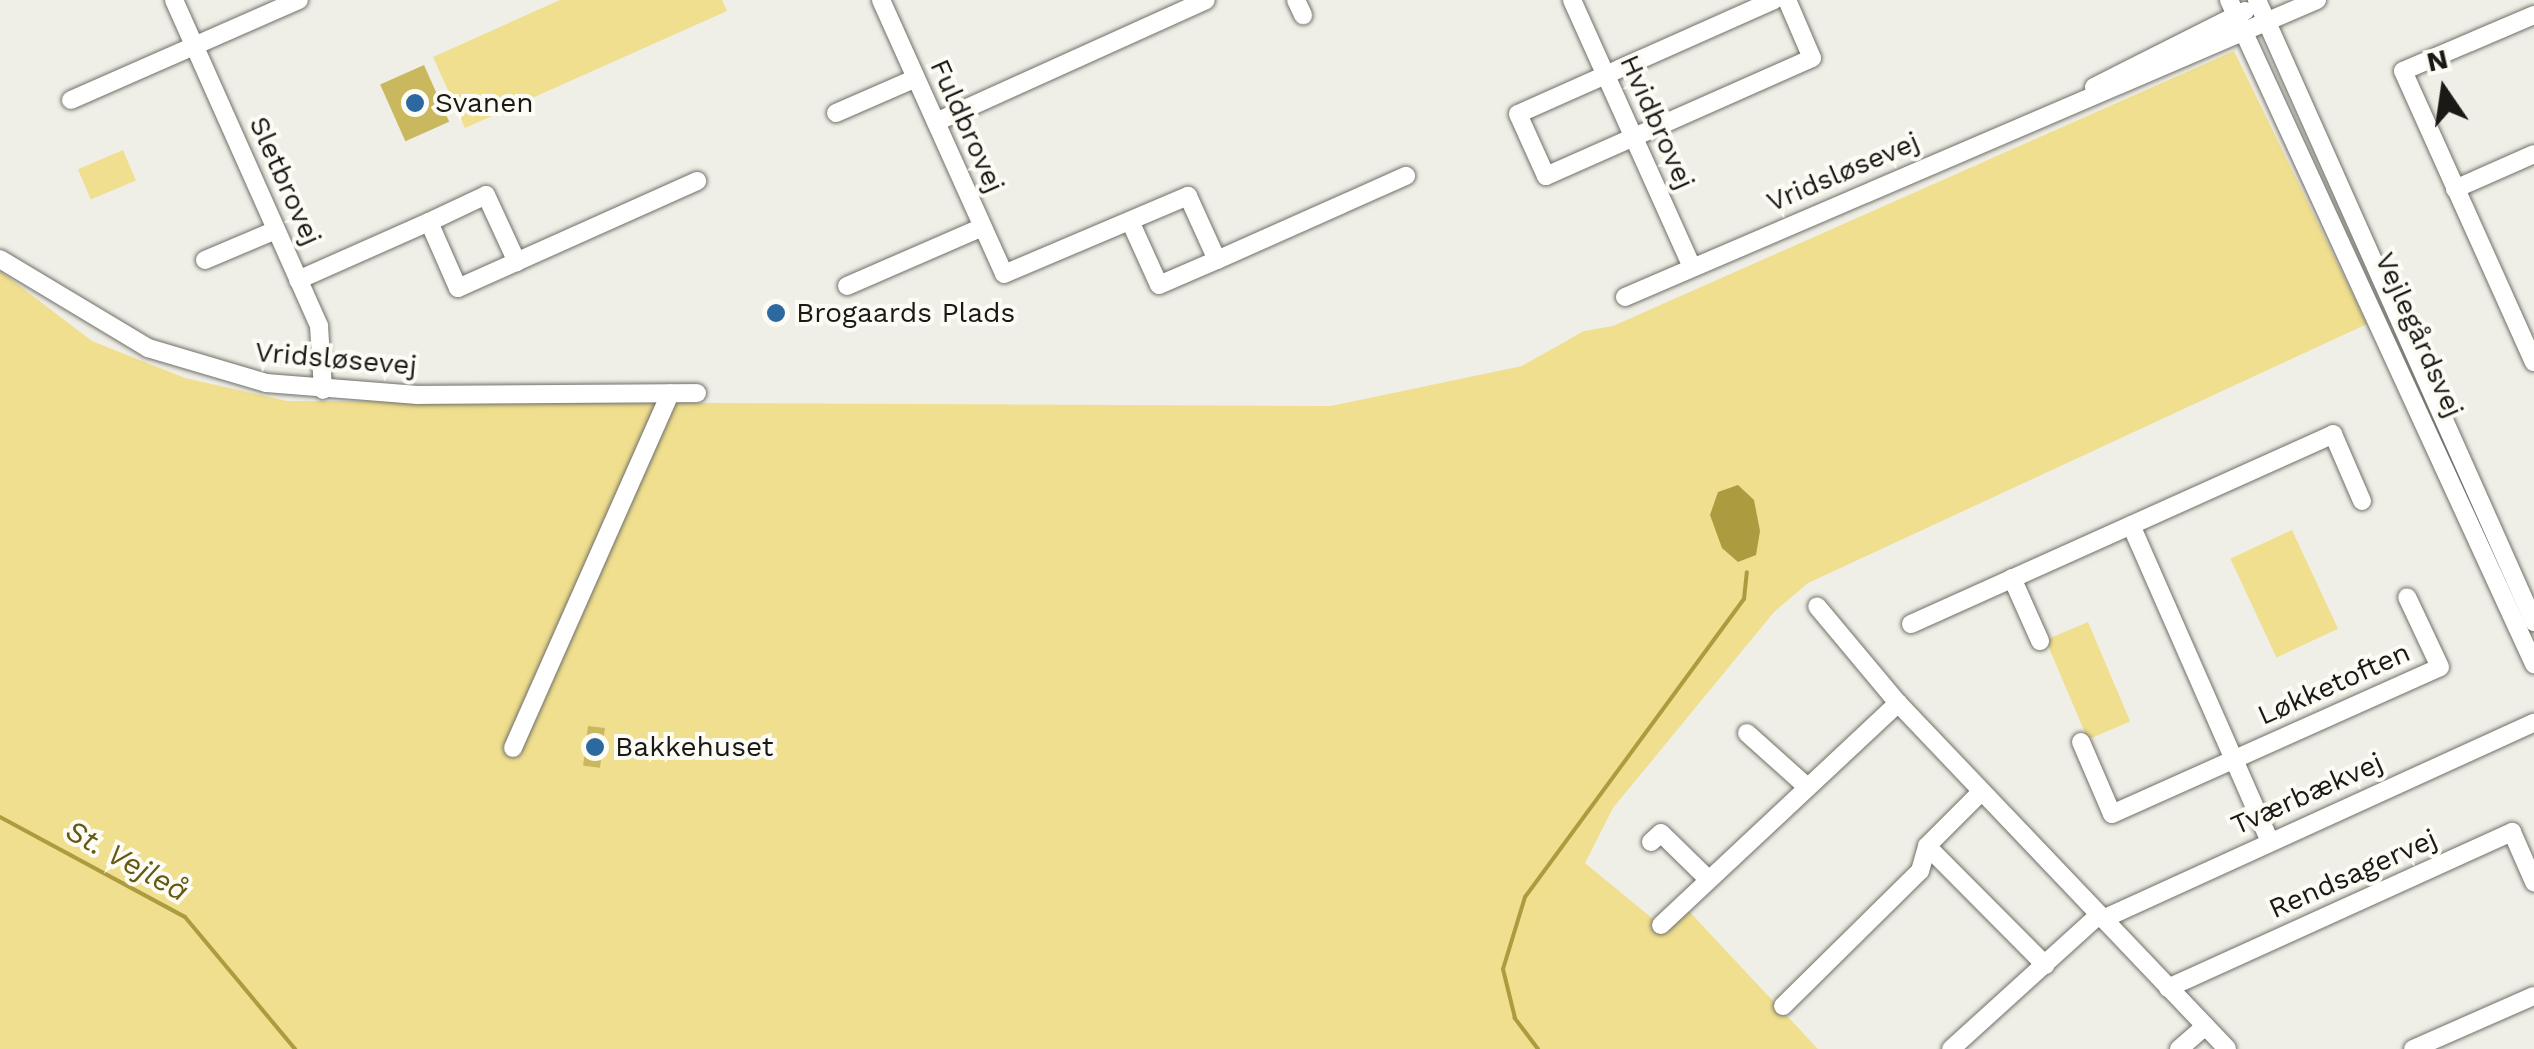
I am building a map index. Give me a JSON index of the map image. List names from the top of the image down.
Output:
{
  "streets": {
    "street": [
      "Hvidbrovej",
      "Fuldbrovej",
      "Vridsløsevej",
      "Sletbrovej",
      "Vejlegårdsvej",
      "Løkketoften",
      "Tværbækvej",
      "Rendsagervej"
    ]
  },
  "crossings": [
    ["Hvidbrovej", "Vridsløsevej"],
    ["Vridsløsevej", "Sletbrovej"],
    ["Vridsløsevej", "Vejlegårdsvej"],
    ["Løkketoften", "Tværbækvej"]
  ],
  "water": ["St. Vejleå"],
  "places": ["Svanen", "Brogaards Plads", "Bakkehuset"],
  "north": "top"
}
